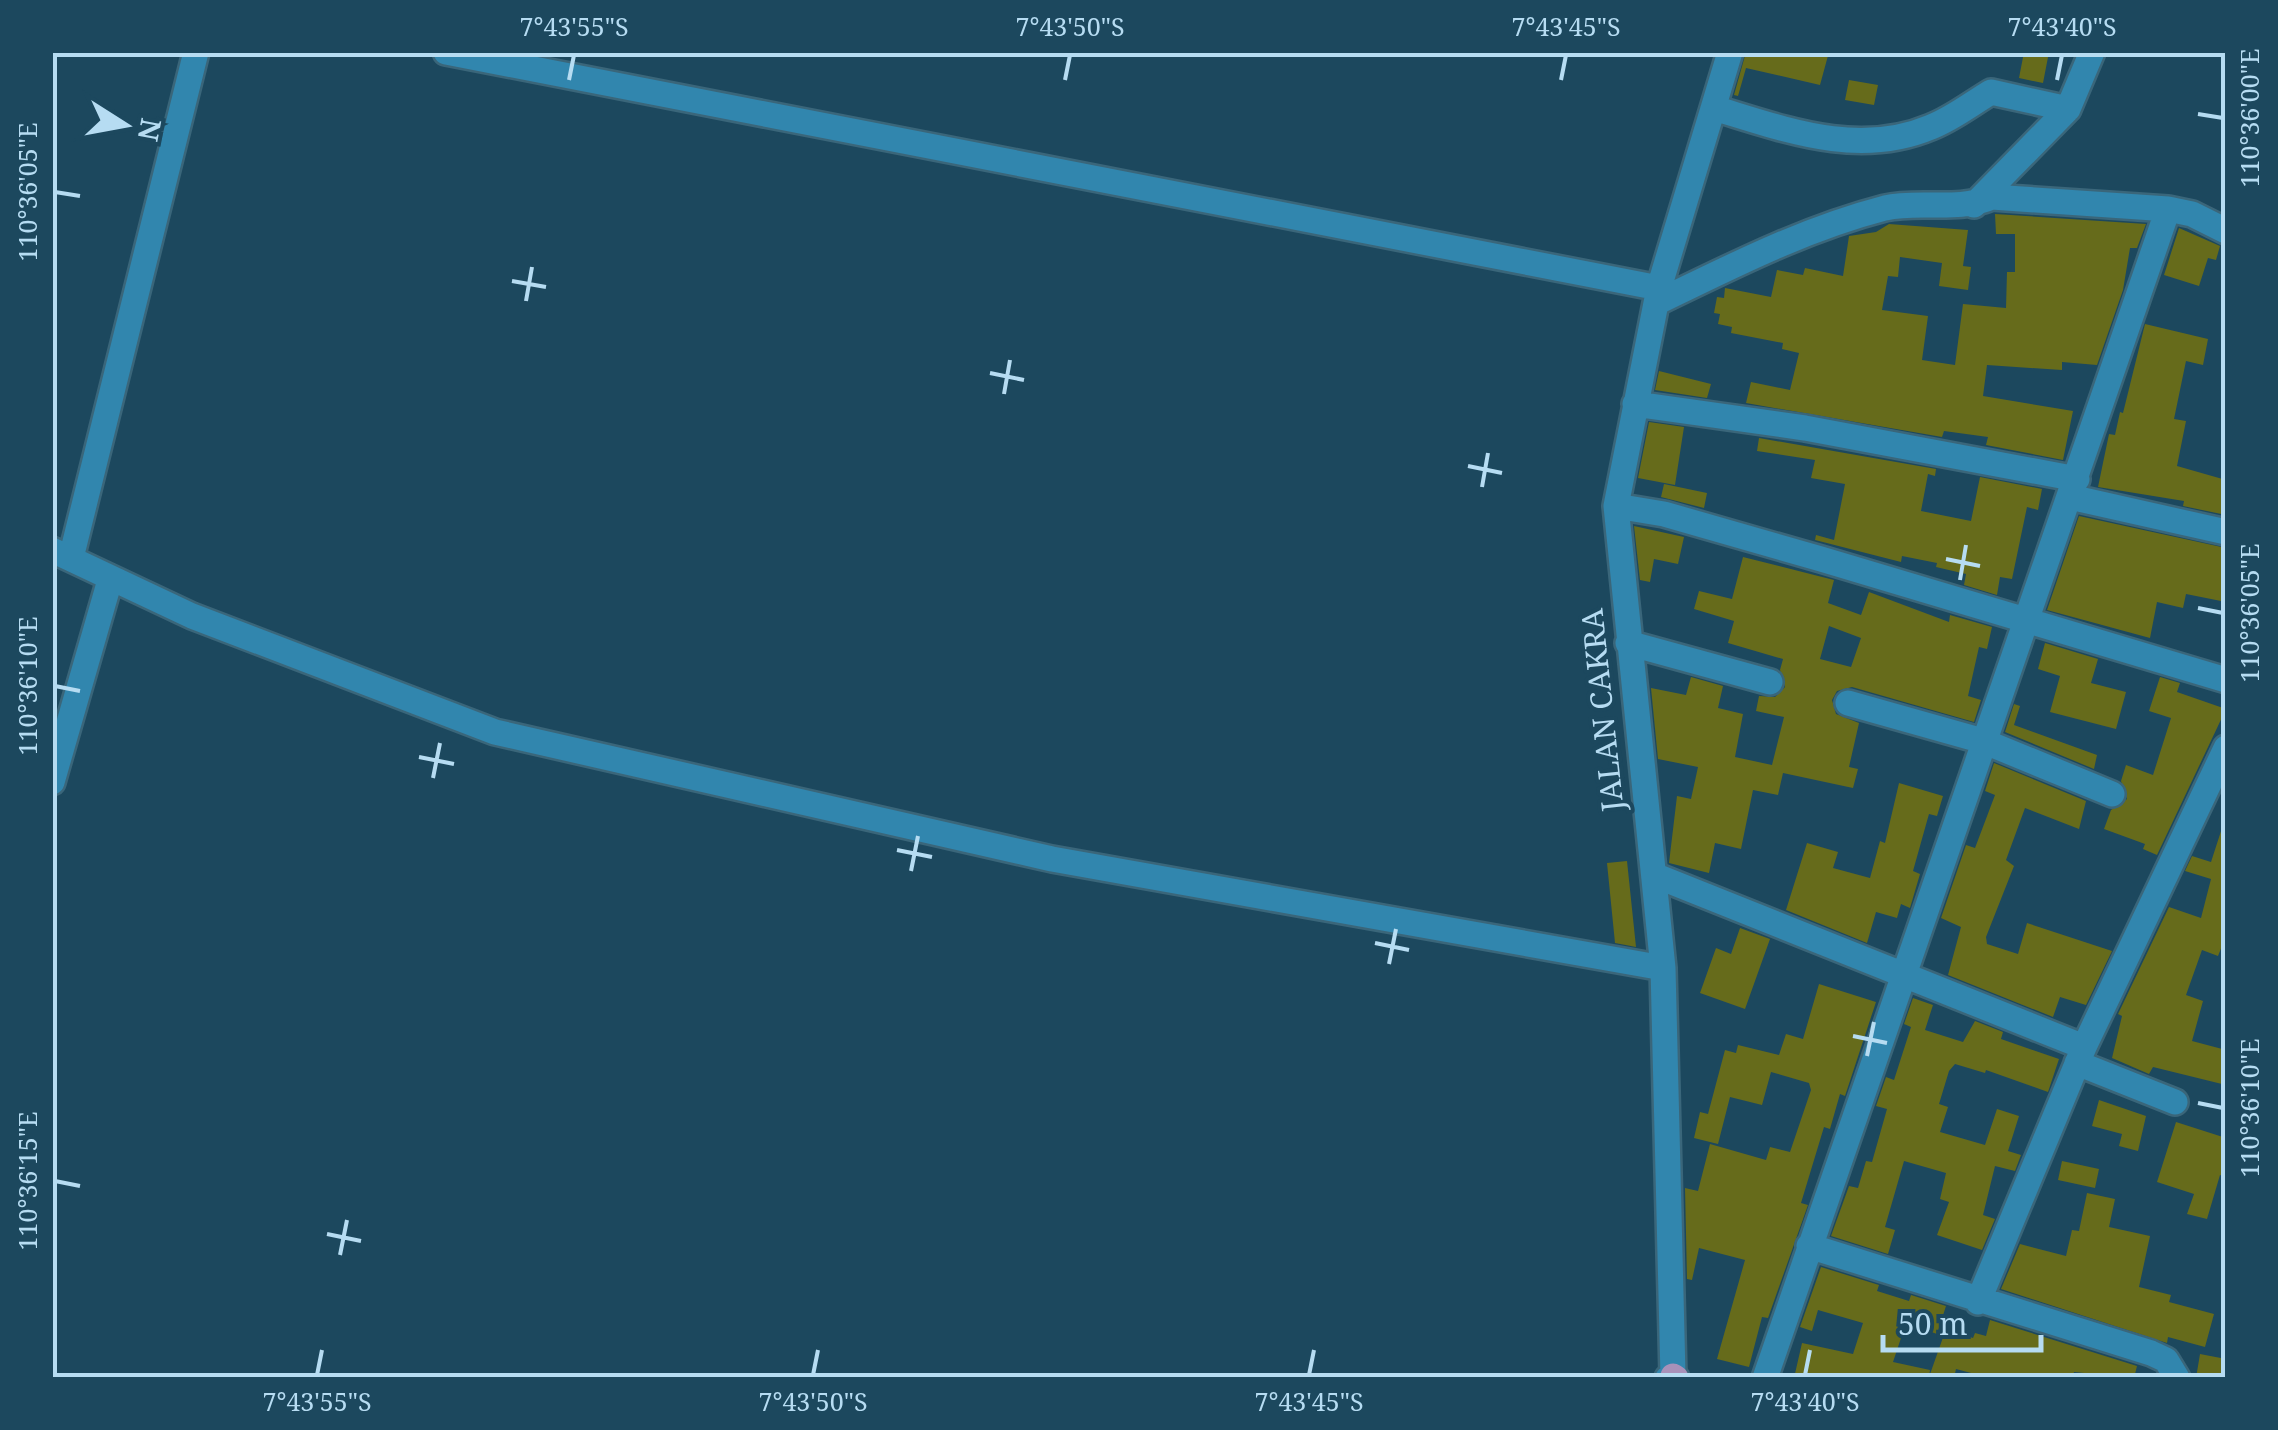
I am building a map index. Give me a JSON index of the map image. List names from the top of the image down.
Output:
{
  "streets": {
    "street": ["JALAN CAKRA"]
  },
  "scale_bar": "50 m",
  "north": "right",
  "coordinates": [
    "7°43'55\"S",
    "7°43'50\"S",
    "7°43'45\"S",
    "7°43'40\"S",
    "110°36'00\"E",
    "110°36'05\"E",
    "110°36'10\"E",
    "110°36'15\"E"
  ]
}
